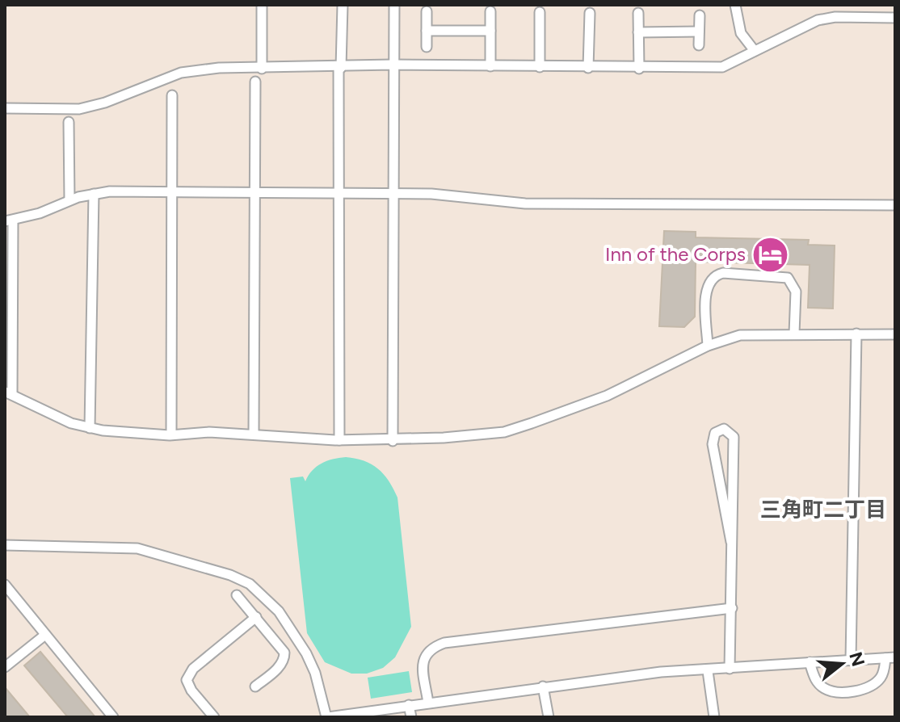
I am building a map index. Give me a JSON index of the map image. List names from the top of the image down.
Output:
{
  "districts": ["三角町二丁目"],
  "places": {
    "hotel": ["Inn of the Corps"]
  },
  "north": "right"
}
